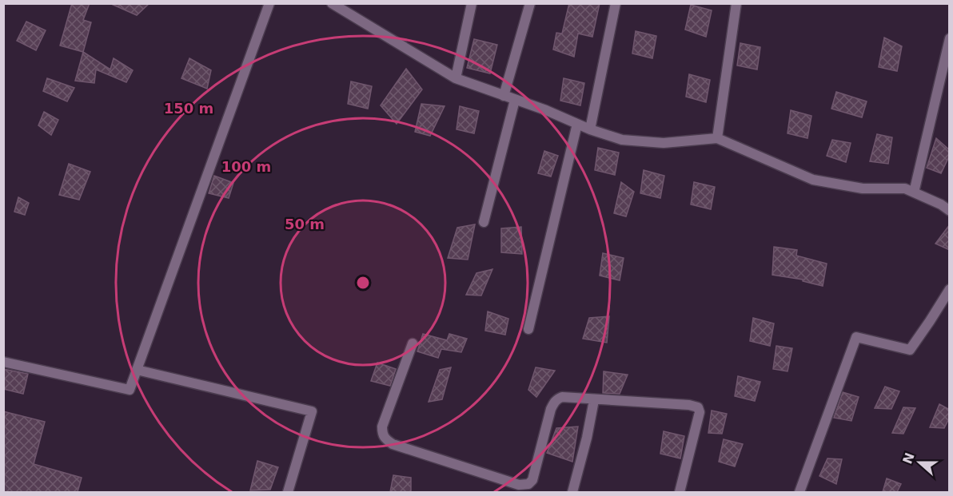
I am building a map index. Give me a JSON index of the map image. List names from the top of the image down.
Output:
{
  "north": "left",
  "rings": ["150 m", "100 m", "50 m"]
}
